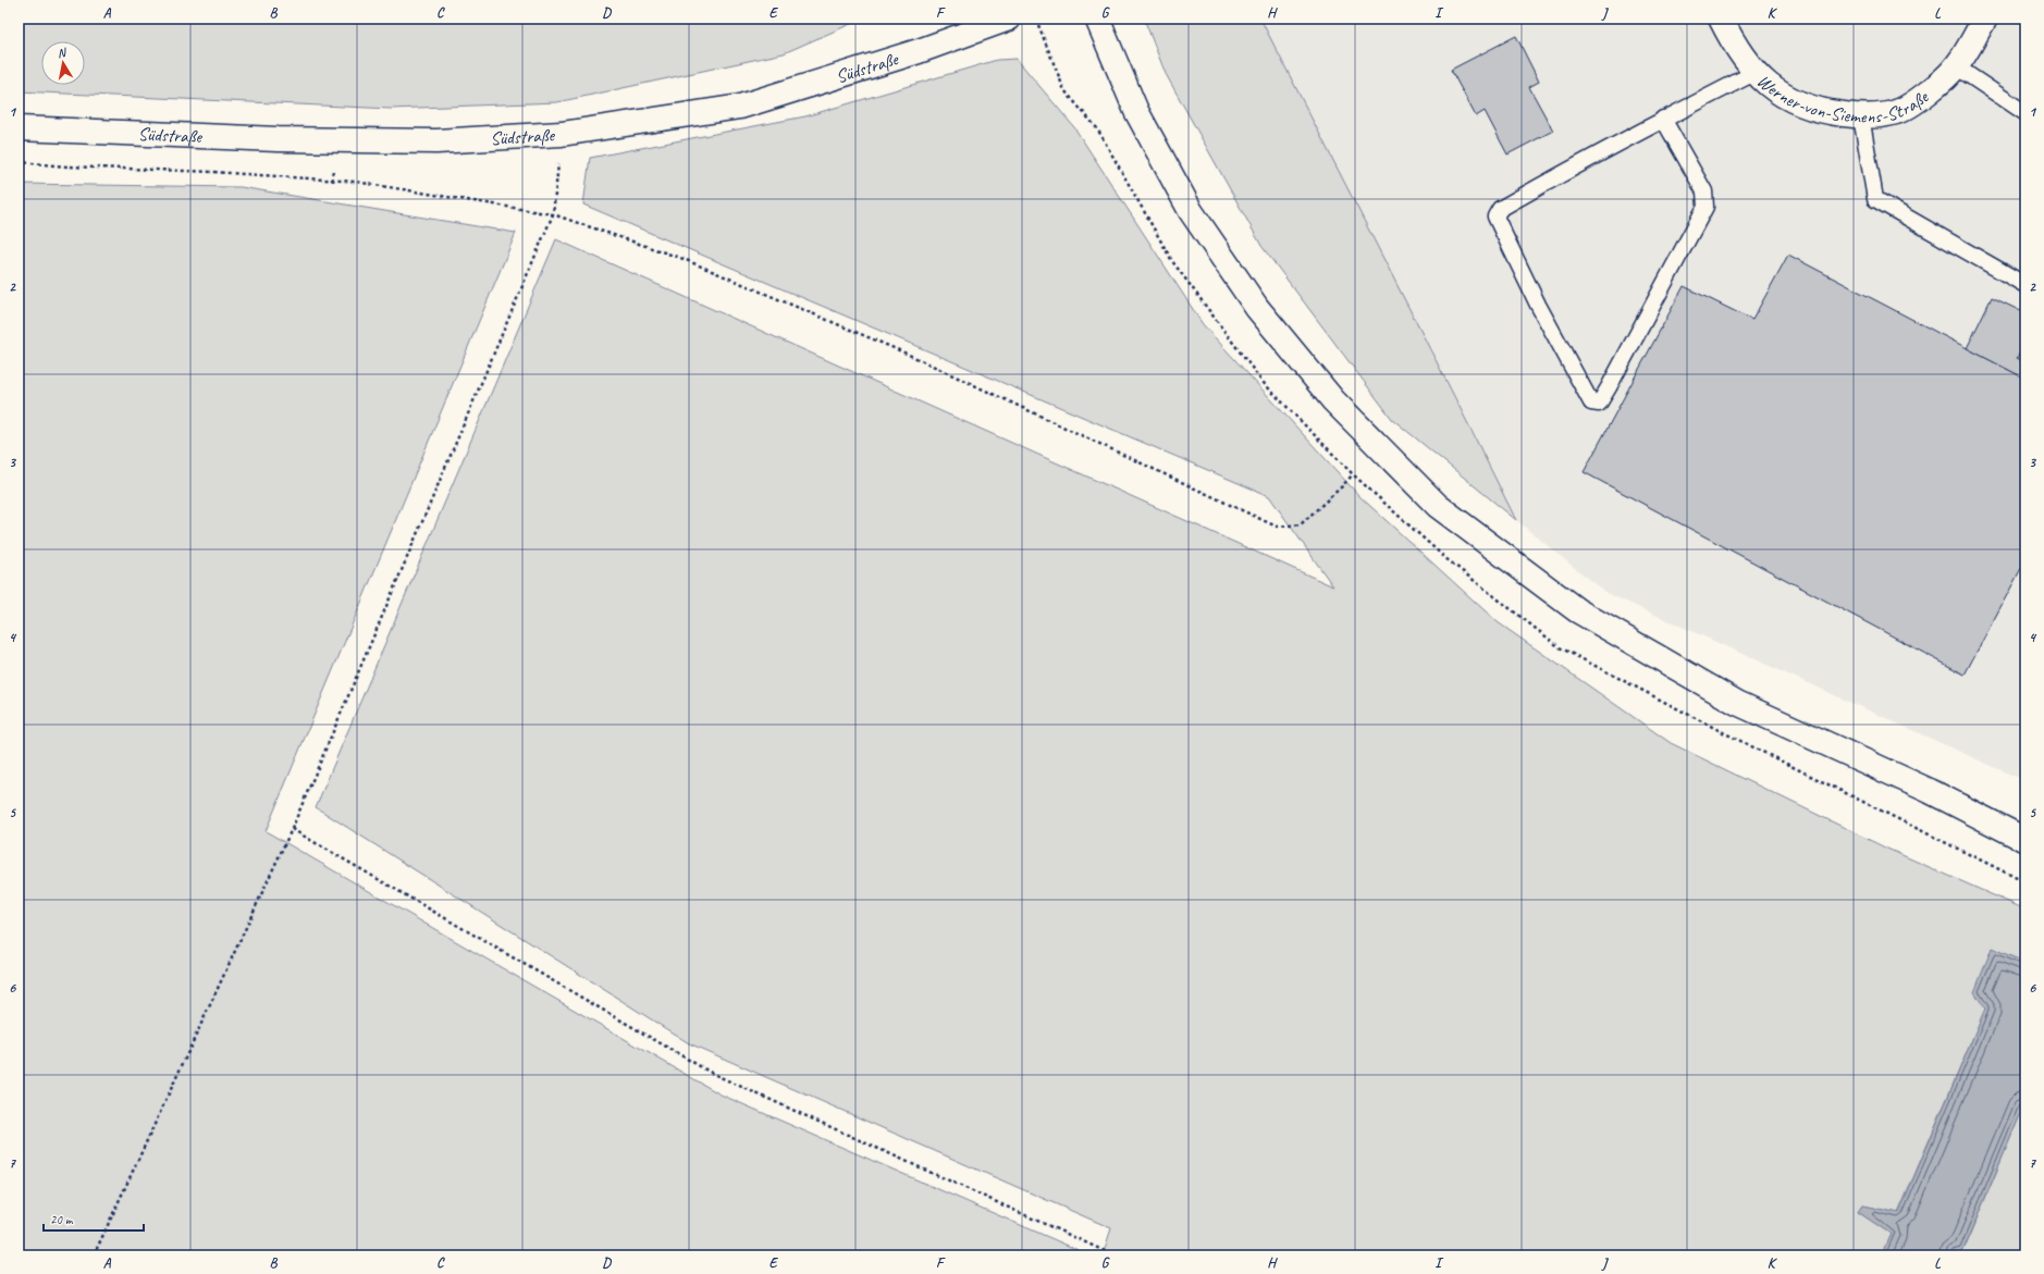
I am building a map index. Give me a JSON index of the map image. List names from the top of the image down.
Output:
{
  "streets": {
    "main road": ["Südstraße", "Werner-von-Siemens-Straße"]
  },
  "scale_bar": "20 m",
  "north": "top",
  "grid": {
    "columns": [
      "A",
      "B",
      "C",
      "D",
      "E",
      "F",
      "G",
      "H",
      "I",
      "J",
      "K",
      "L"
    ],
    "rows": [
      "1",
      "2",
      "3",
      "4",
      "5",
      "6",
      "7"
    ]
  }
}
